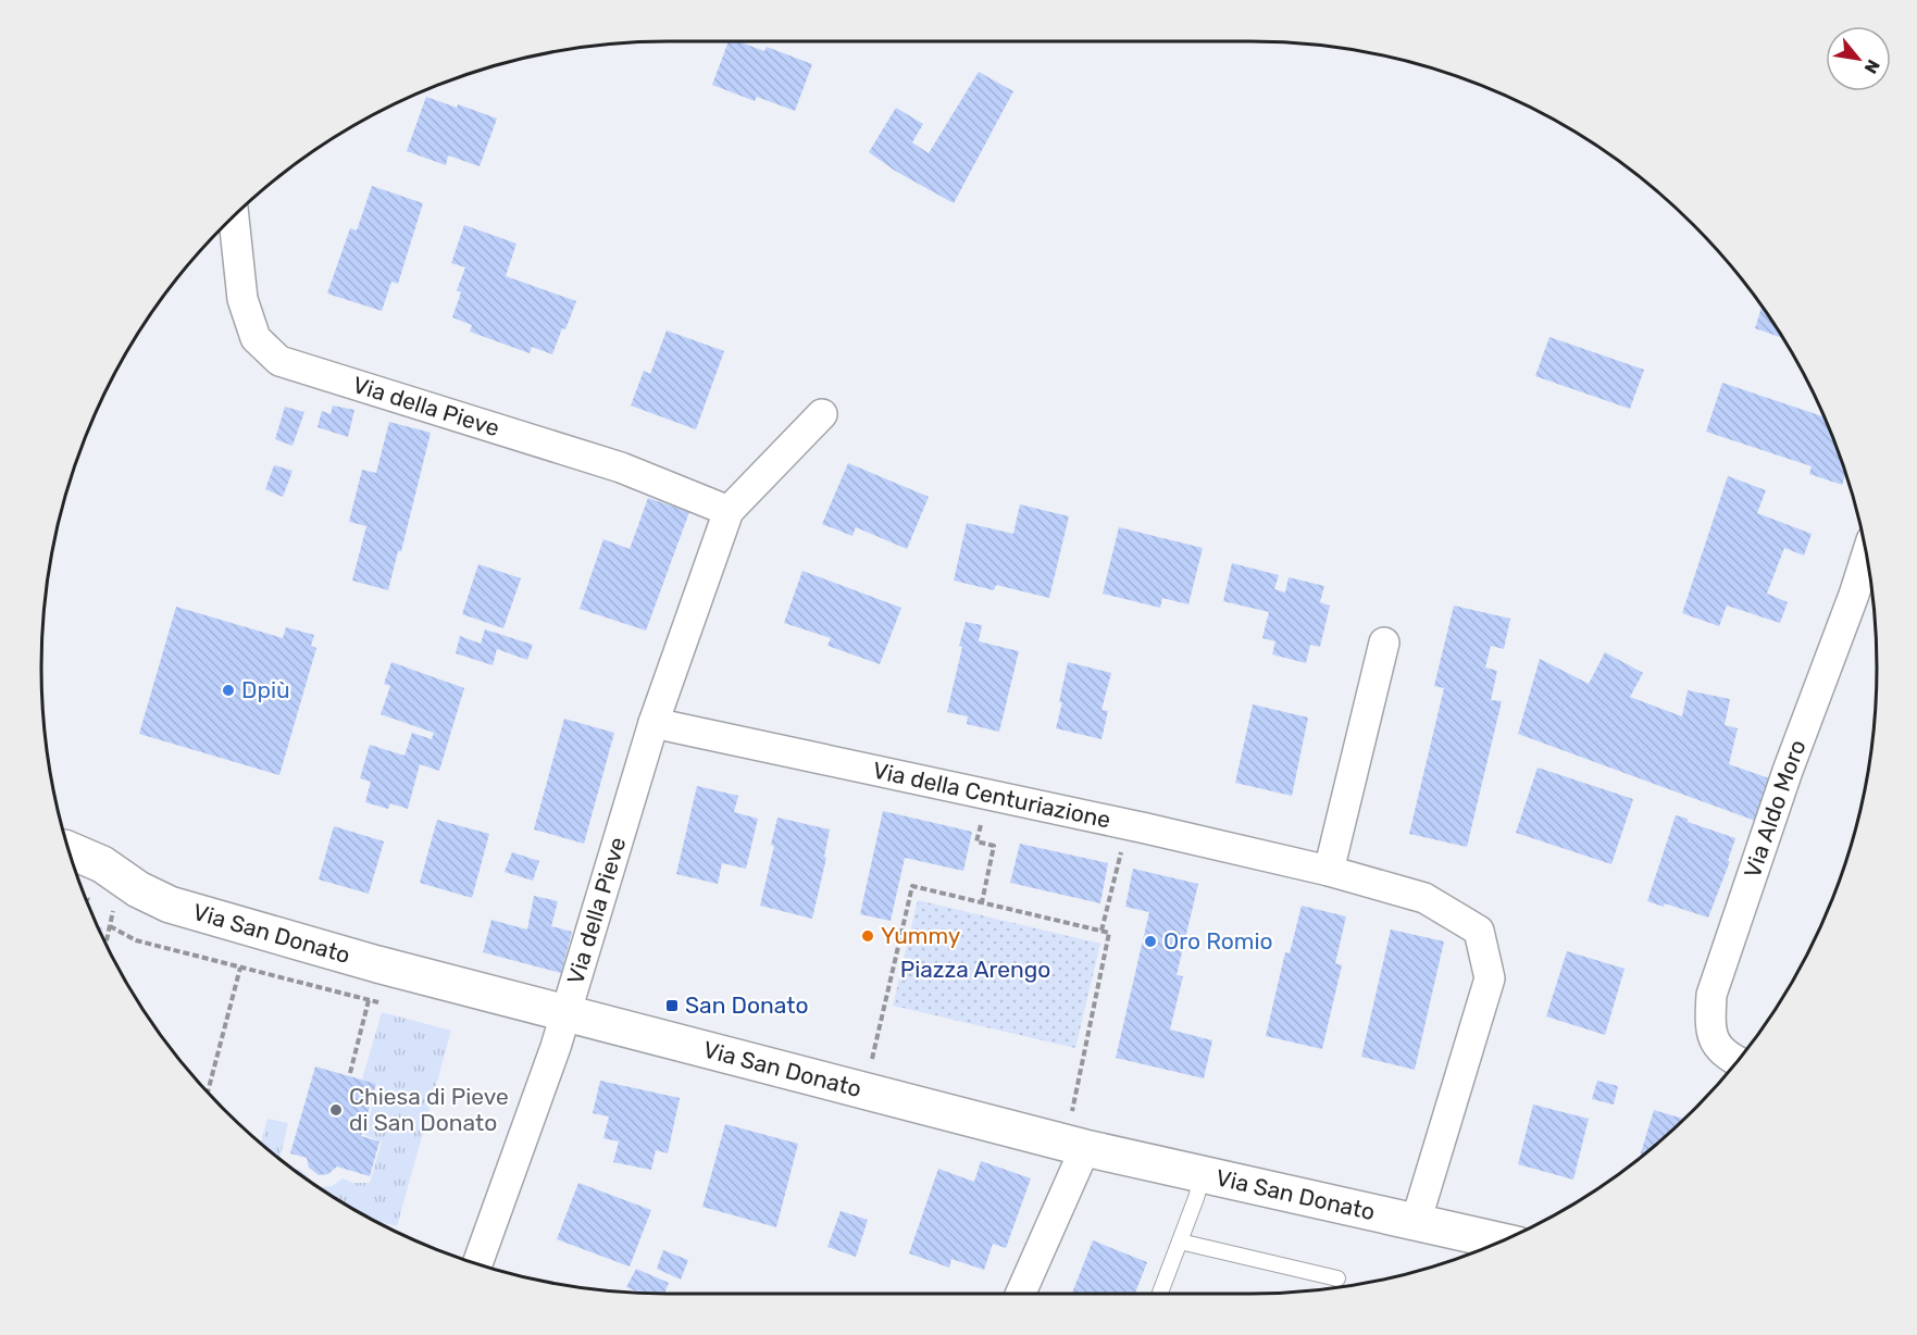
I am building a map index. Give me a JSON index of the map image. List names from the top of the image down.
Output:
{
  "streets": {
    "street": [
      "Via della Pieve",
      "Via della Centuriazione",
      "Via Aldo Moro",
      "Via San Donato"
    ]
  },
  "crossings": [
    ["Via della Pieve", "Via della Centuriazione"],
    ["Via della Pieve", "Via San Donato"],
    ["Via della Centuriazione", "Via San Donato"]
  ],
  "parks": ["Piazza Arengo"],
  "places": {
    "other": [
      "Dpiù",
      "Yummy",
      "Oro Romio",
      "Chiesa di Pieve di San Donato"
    ],
    "transit": ["San Donato"]
  },
  "north": "bottom right"
}
